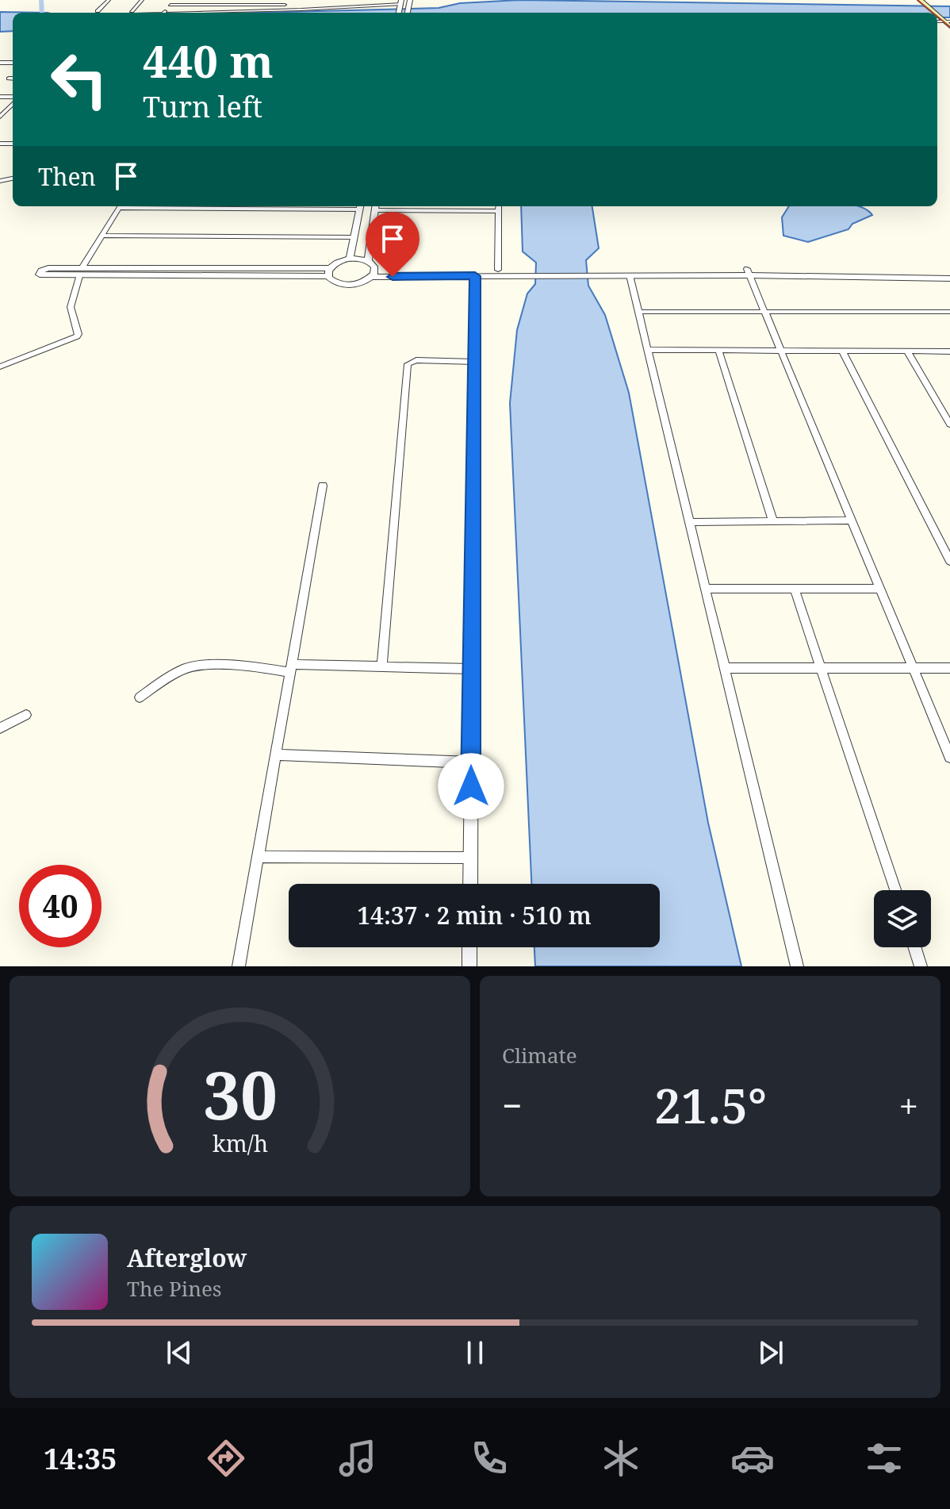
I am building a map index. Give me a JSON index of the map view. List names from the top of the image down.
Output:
{
  "page": {
    "turn": ["440 m", "Turn left"],
    "then": "Then",
    "limit": "40",
    "trip": "14:37 · 2 min · 510 m",
    "tile": "Climate",
    "heat": ["−", "21.5°", "+"],
    "song": ["Afterglow", "The Pines"],
    "tabs": "14:35",
    "gauge": ["30", "km/h"]
  }
}
